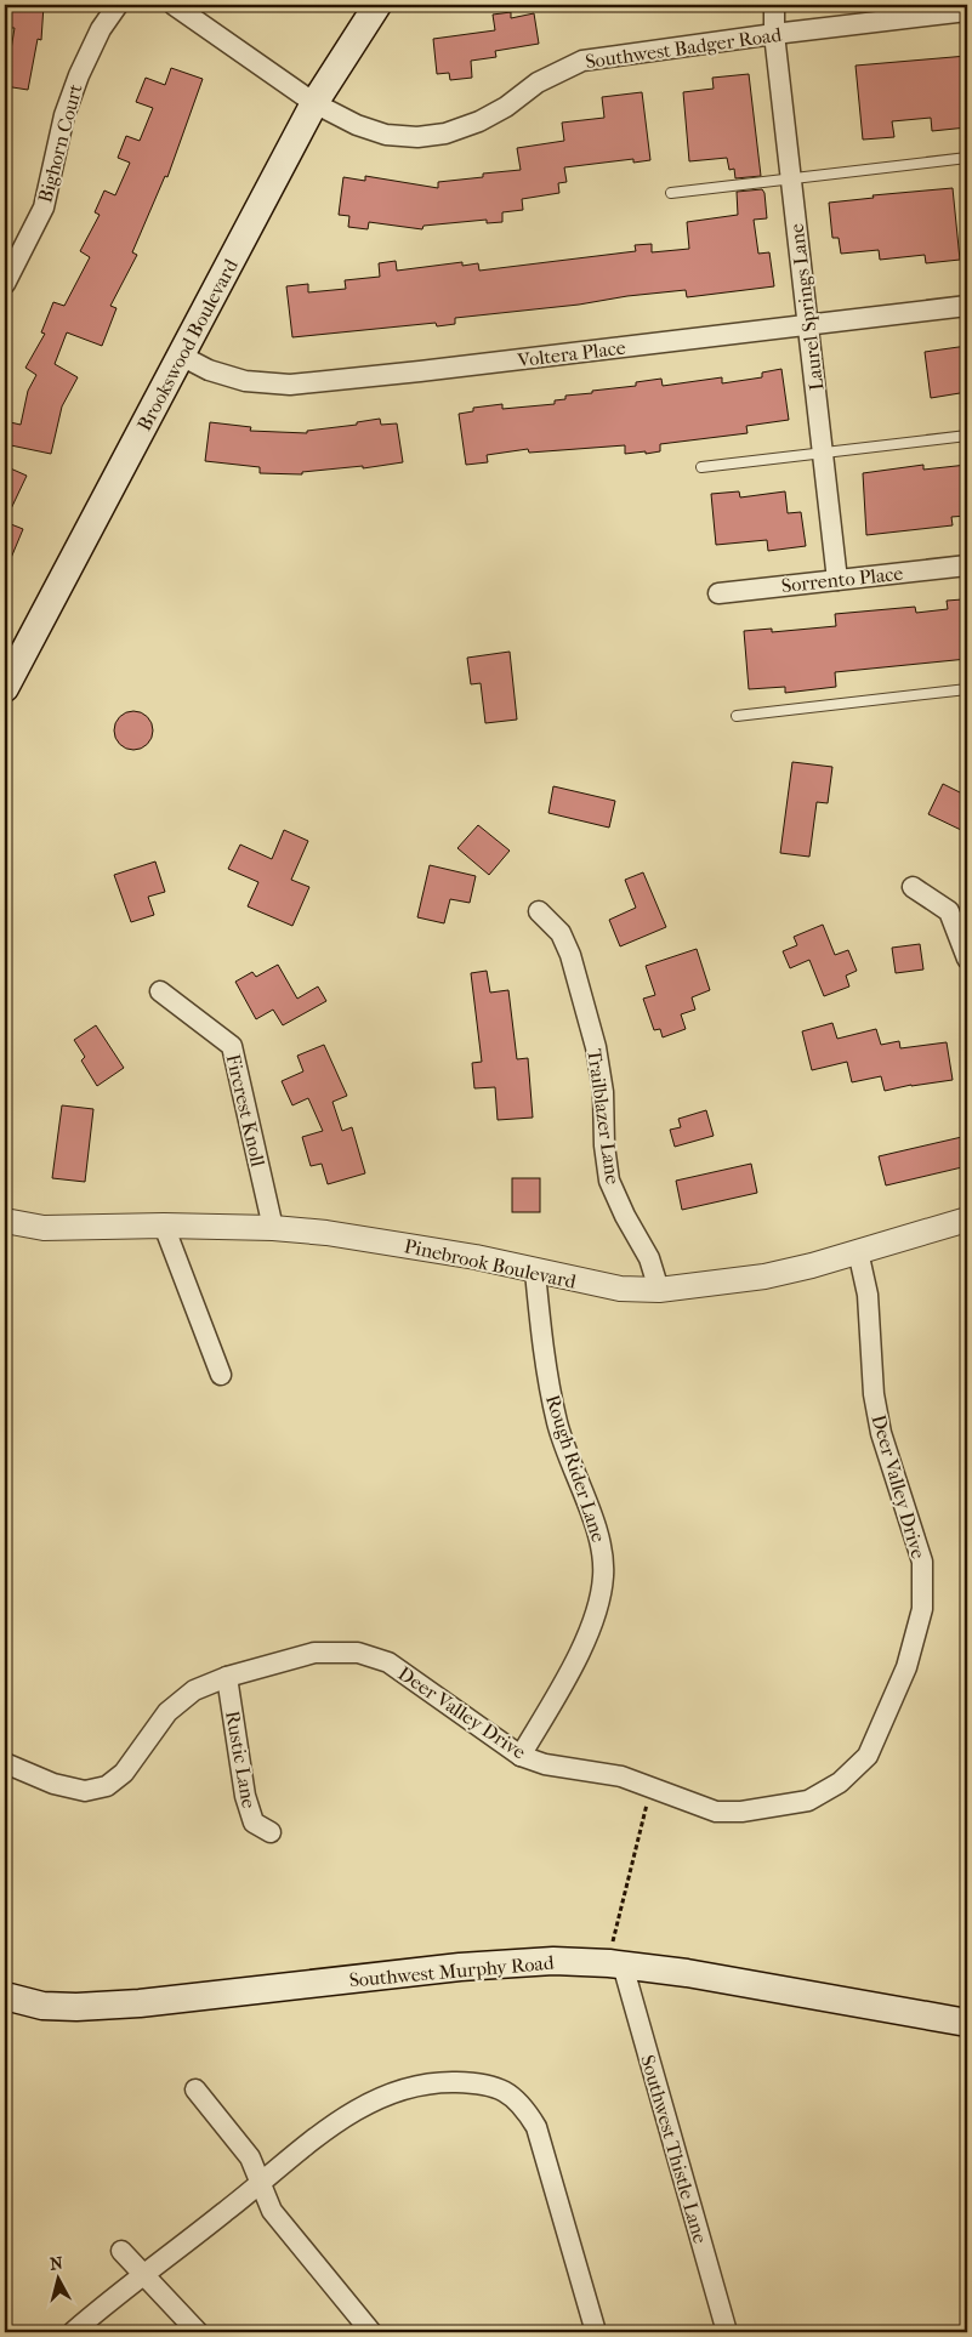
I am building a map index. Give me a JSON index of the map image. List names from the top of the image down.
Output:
{
  "streets": {
    "main road": ["Brookswood Boulevard", "Southwest Murphy Road"],
    "street": [
      "Southwest Badger Road",
      "Bighorn Court",
      "Laurel Springs Lane",
      "Voltera Place",
      "Sorrento Place",
      "Fircrest Knoll",
      "Trailblazer Lane",
      "Pinebrook Boulevard",
      "Rough Rider Lane",
      "Deer Valley Drive",
      "Rustic Lane",
      "Southwest Thistle Lane"
    ]
  },
  "crossings": [
    ["Southwest Badger Road", "Laurel Springs Lane"],
    ["Southwest Badger Road", "Brookswood Boulevard"],
    ["Laurel Springs Lane", "Voltera Place"],
    ["Laurel Springs Lane", "Sorrento Place"],
    ["Brookswood Boulevard", "Voltera Place"],
    ["Fircrest Knoll", "Pinebrook Boulevard"],
    ["Trailblazer Lane", "Pinebrook Boulevard"],
    ["Pinebrook Boulevard", "Rough Rider Lane"],
    ["Pinebrook Boulevard", "Deer Valley Drive"],
    ["Rough Rider Lane", "Deer Valley Drive"],
    ["Deer Valley Drive", "Rustic Lane"],
    ["Southwest Murphy Road", "Southwest Thistle Lane"]
  ],
  "north": "top"
}
